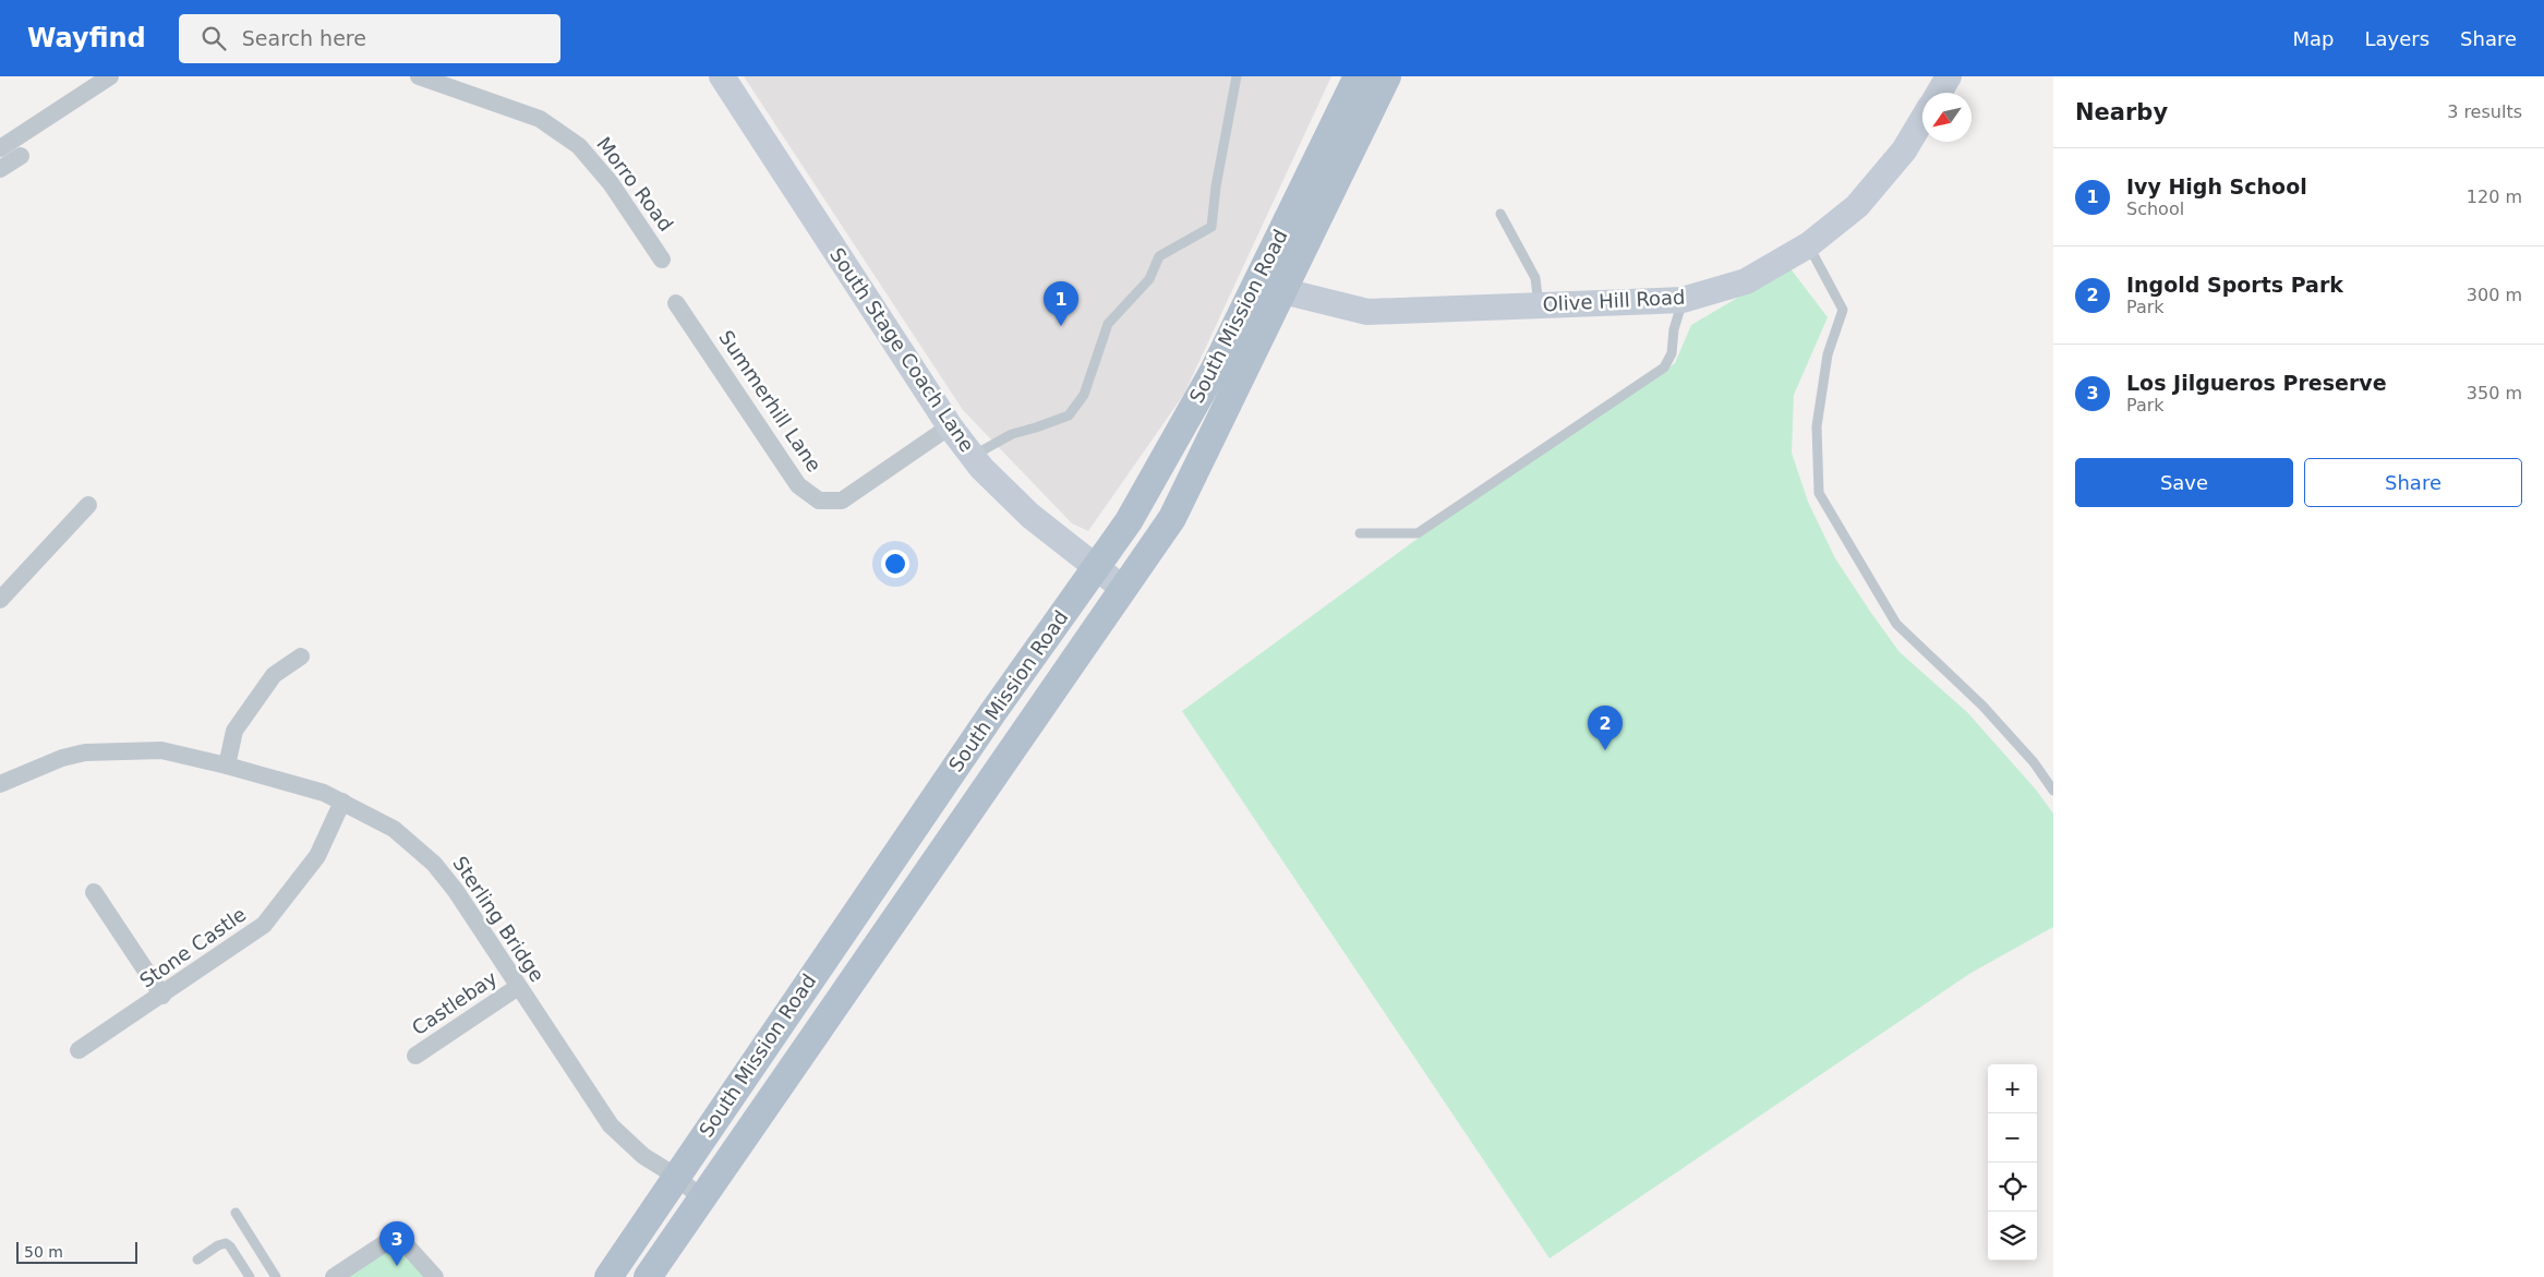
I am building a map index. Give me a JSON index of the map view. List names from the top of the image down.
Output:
{
  "streets": {
    "main road": ["Olive Hill Road", "South Mission Road", "South Stage Coach Lane"],
    "street": [
      "Morro Road",
      "Summerhill Lane",
      "Sterling Bridge",
      "Stone Castle",
      "Castlebay"
    ]
  },
  "crossings": [
    ["Olive Hill Road", "South Mission Road"],
    ["South Mission Road", "South Stage Coach Lane"],
    ["South Mission Road", "Sterling Bridge"],
    ["South Stage Coach Lane", "Summerhill Lane"],
    ["Sterling Bridge", "Stone Castle"],
    ["Sterling Bridge", "Castlebay"]
  ],
  "scale_bar": "50 m",
  "north": "bottom left",
  "page": {
    "header": "Wayfind",
    "search": "Search here",
    "nav": ["Map", "Layers", "Share"],
    "heading": ["Nearby", "3 results"],
    "list": [
      {
        "mark": "1",
        "name": "Ivy High School",
        "note": "School",
        "value": "120 m"
      },
      {
        "mark": "2",
        "name": "Ingold Sports Park",
        "note": "Park",
        "value": "300 m"
      },
      {
        "mark": "3",
        "name": "Los Jilgueros Preserve",
        "note": "Park",
        "value": "350 m"
      }
    ],
    "pins": ["1", "2", "3"],
    "buttons": ["Save", "Share"],
    "map_buttons": ["+", "−"],
    "scale": "50 m"
  }
}
